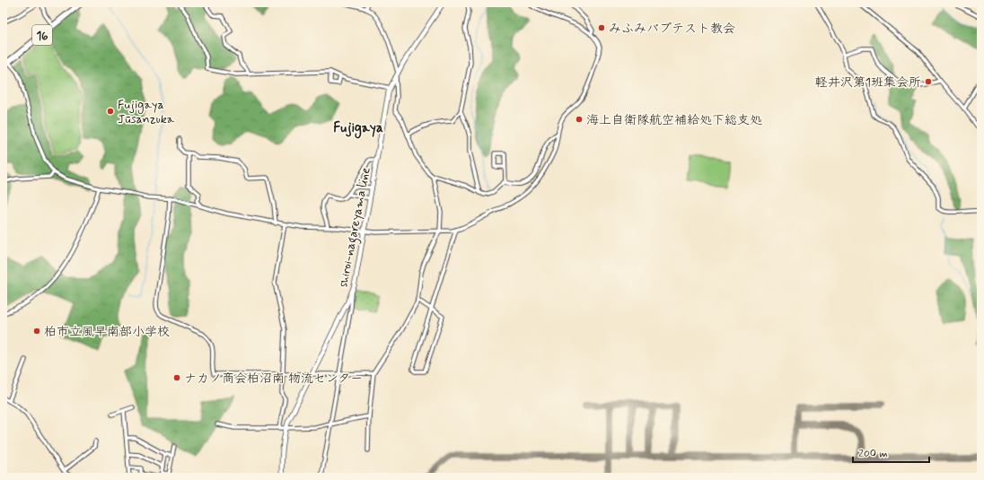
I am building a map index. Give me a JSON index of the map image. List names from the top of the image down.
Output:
{
  "streets": {
    "highway": ["16"],
    "main road": ["shiroi-nagareyama line"]
  },
  "districts": ["Fujigaya"],
  "places": [
    "みふみバプテスト教会",
    "軽井沢第1班集会所",
    "Fujigaya Jūsanzuka",
    "海上自衛隊航空補給処下総支処",
    "柏市立風早南部小学校",
    "ナカノ商会柏沼南 物流センター"
  ],
  "scale_bar": "200 m"
}
